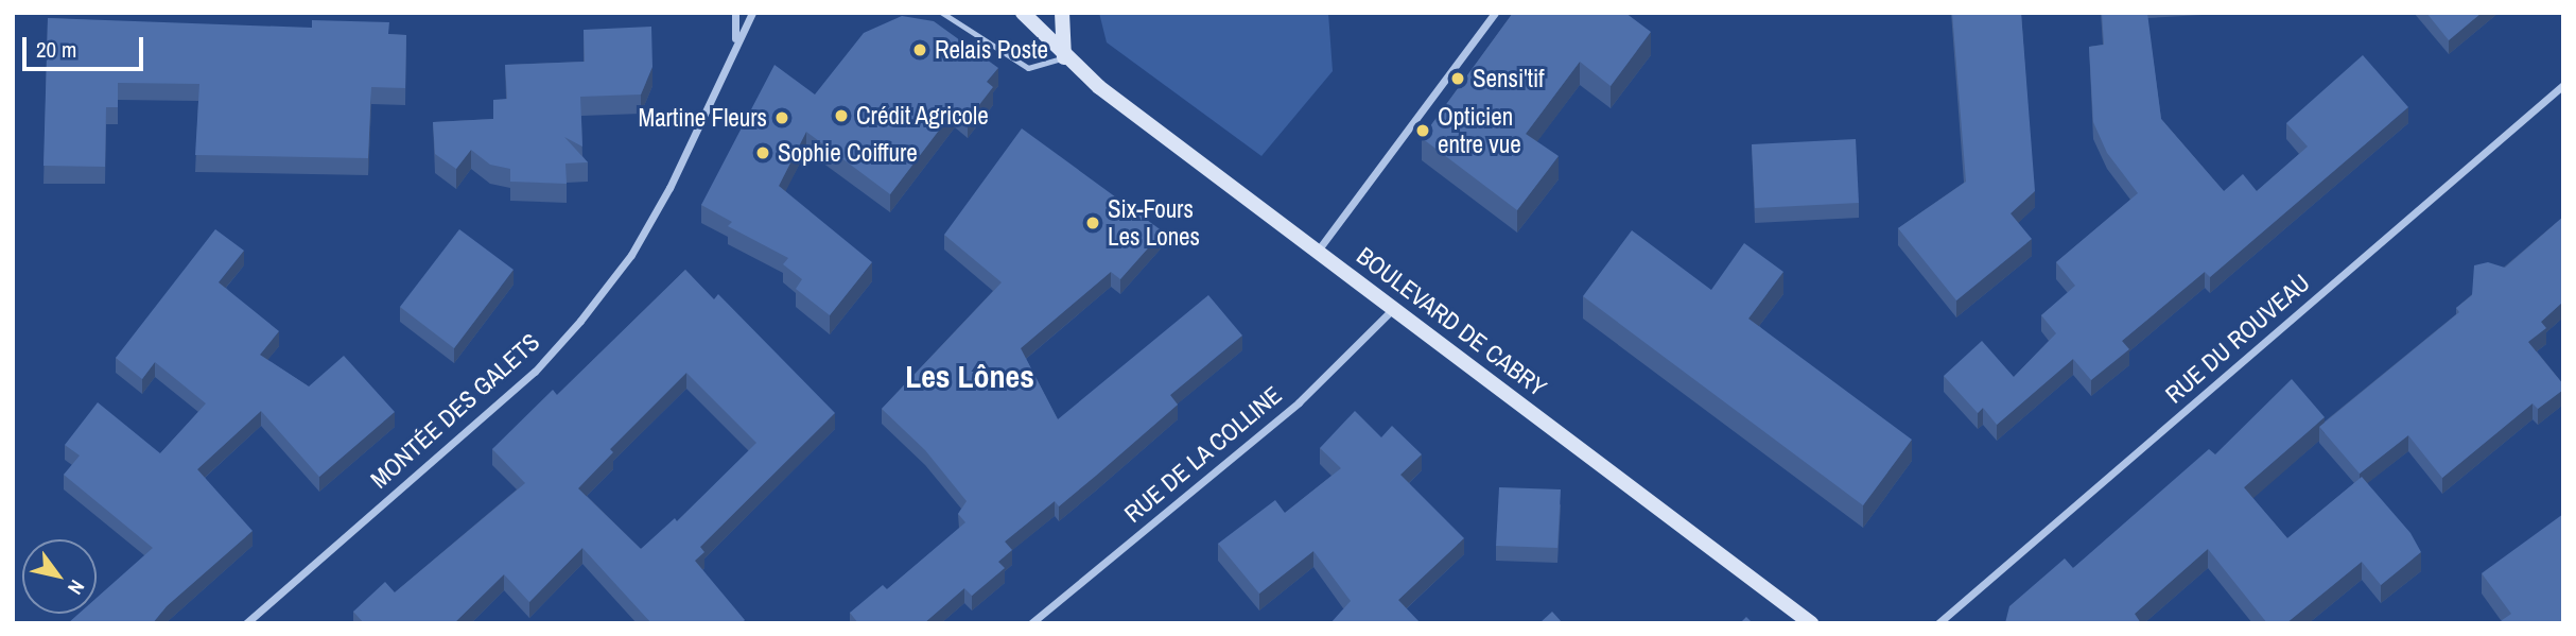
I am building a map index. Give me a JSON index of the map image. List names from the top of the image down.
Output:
{
  "streets": {
    "street": [
      "BOULEVARD DE CABRY",
      "RUE DU ROUVEAU",
      "MONTÉE DES GALETS",
      "RUE DE LA COLLINE"
    ]
  },
  "crossings": [
    ["BOULEVARD DE CABRY", "RUE DE LA COLLINE"]
  ],
  "districts": ["Les Lônes"],
  "places": [
    "Relais Poste",
    "Sensi'tif",
    "Crédit Agricole",
    "Martine Fleurs",
    "Opticien entre vue",
    "Sophie Coiffure",
    "Six-Fours Les Lones"
  ],
  "scale_bar": "20 m",
  "north": "bottom right"
}
